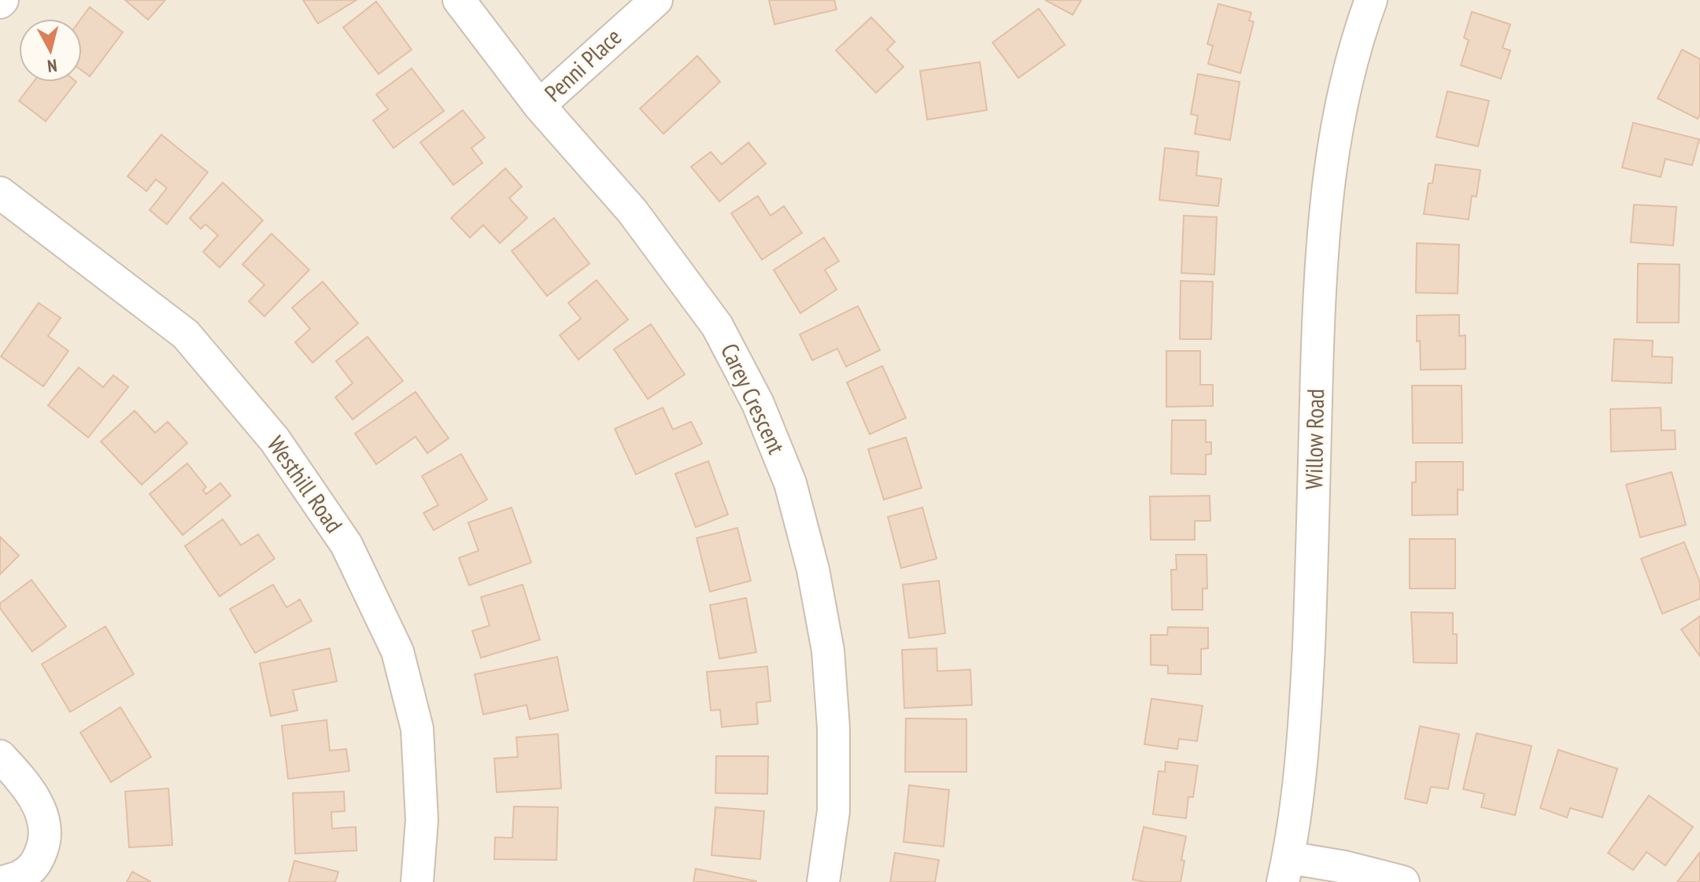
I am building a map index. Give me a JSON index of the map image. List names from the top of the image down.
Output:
{
  "streets": {
    "street": [
      "Penni Place",
      "Carey Crescent",
      "Willow Road",
      "Westhill Road"
    ]
  },
  "crossings": [
    ["Penni Place", "Carey Crescent"]
  ],
  "north": "bottom"
}
